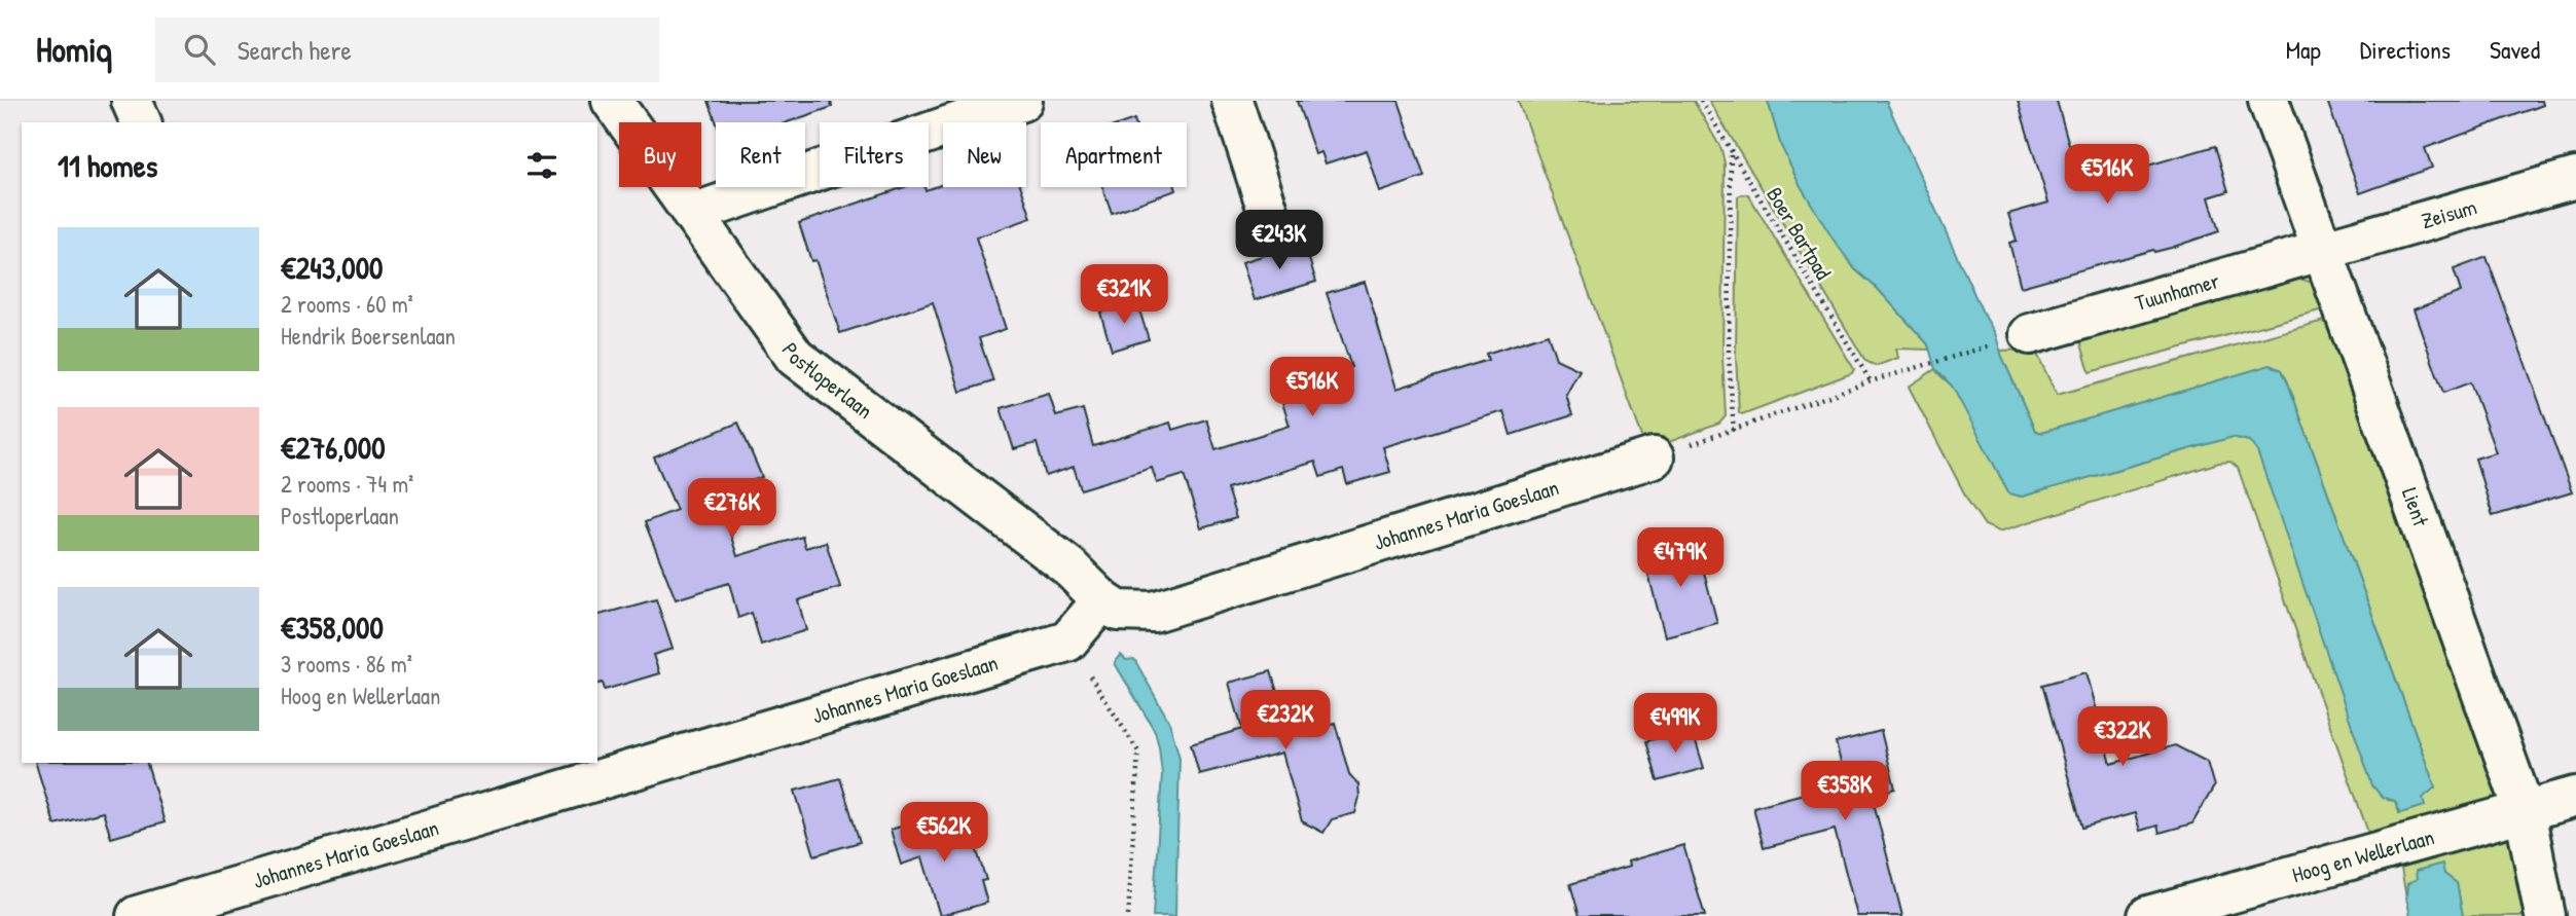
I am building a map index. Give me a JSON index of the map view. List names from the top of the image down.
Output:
{
  "streets": {
    "street": [
      "Zeisum",
      "Tuunhamer",
      "Postloperlaan",
      "Lient",
      "Johannes Maria Goeslaan",
      "Hoog en Wellerlaan"
    ],
    "path": ["Boer Bartpad"]
  },
  "crossings": [
    ["Zeisum", "Tuunhamer"],
    ["Zeisum", "Lient"],
    ["Tuunhamer", "Lient"],
    ["Postloperlaan", "Johannes Maria Goeslaan"],
    ["Lient", "Hoog en Wellerlaan"]
  ],
  "page": {
    "header": "Homiq",
    "search": "Search here",
    "nav": ["Map", "Directions", "Saved"],
    "chip": [
      "Buy",
      "Rent",
      "Filters",
      "New",
      "Apartment"
    ],
    "heading": "11 homes",
    "price": [
      "€516K",
      "€243K",
      "€321K",
      "€516K",
      "€276K",
      "€479K",
      "€232K",
      "€499K",
      "€322K",
      "€358K",
      "€562K"
    ],
    "list": [
      {
        "name": "€243,000",
        "note": "2 rooms · 60 m² · Hendrik Boersenlaan"
      },
      {
        "name": "€276,000",
        "note": "2 rooms · 74 m² · Postloperlaan"
      },
      {
        "name": "€358,000",
        "note": "3 rooms · 86 m² · Hoog en Wellerlaan"
      }
    ]
  }
}
